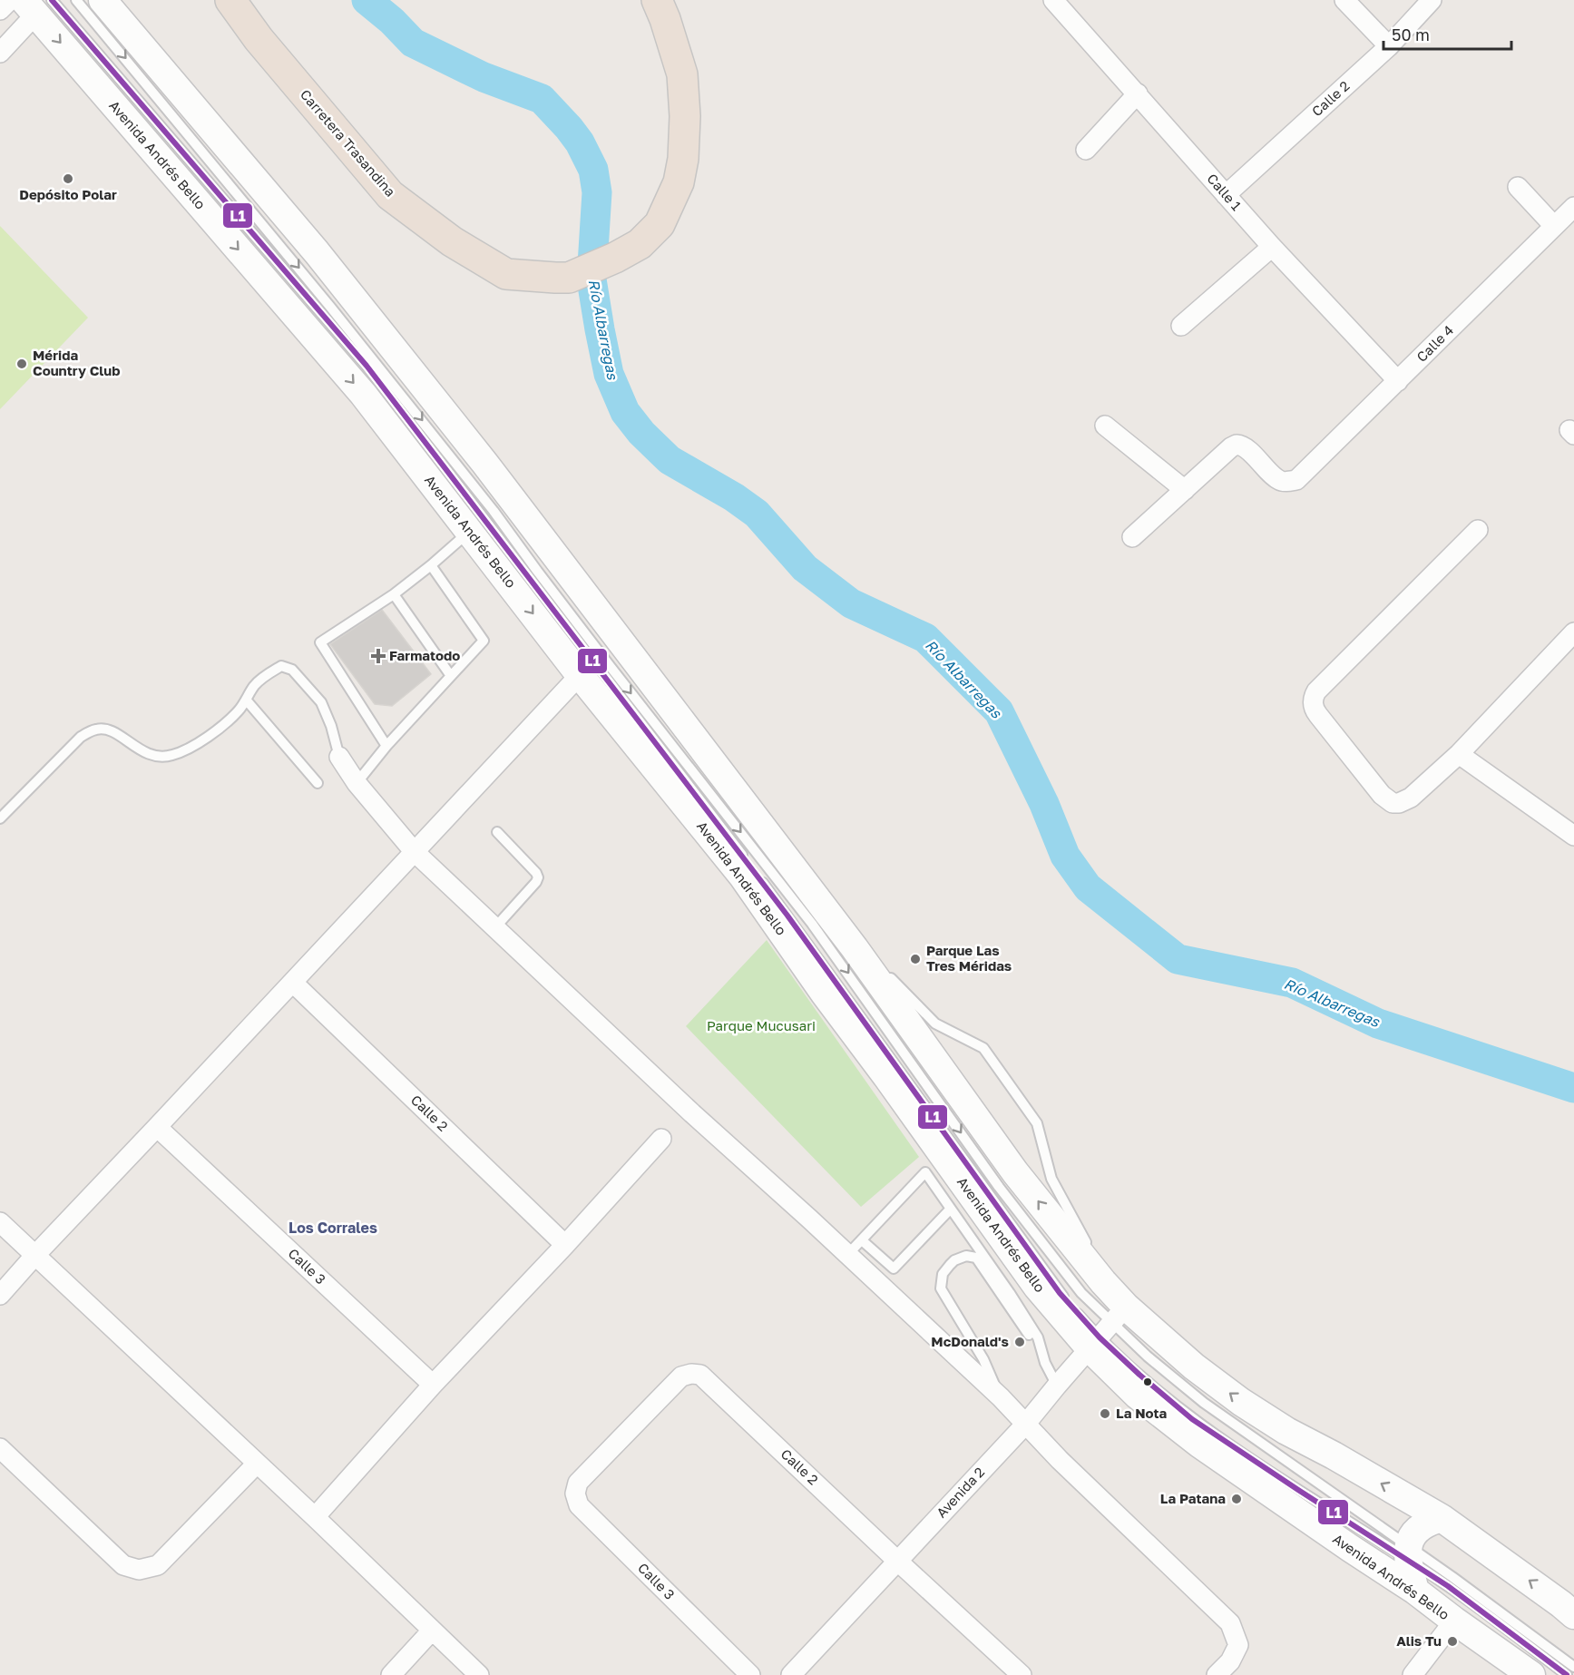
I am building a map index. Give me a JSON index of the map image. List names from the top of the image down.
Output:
{
  "streets": {
    "highway": ["Carretera Trasandina"],
    "street": [
      "Calle 2",
      "Avenida Andrés Bello",
      "Calle 1",
      "Calle 4",
      "Calle 3",
      "Avenida 2"
    ]
  },
  "crossings": [
    ["Calle 2", "Calle 1"],
    ["Calle 2", "Calle 3"],
    ["Calle 2", "Avenida 2"],
    ["Avenida Andrés Bello", "Avenida 2"],
    ["Calle 1", "Calle 4"]
  ],
  "districts": ["Los Corrales"],
  "water": ["Río Albarregas"],
  "parks": ["Parque Mucusari"],
  "places": {
    "other": [
      "Depósito Polar",
      "Mérida Country Club",
      "Parque Las Tres Méridas",
      "McDonald's",
      "La Nota",
      "La Patana",
      "Alis Tu"
    ],
    "health": ["Farmatodo"]
  },
  "lines": ["transit line L1"],
  "scale_bar": "50 m"
}
